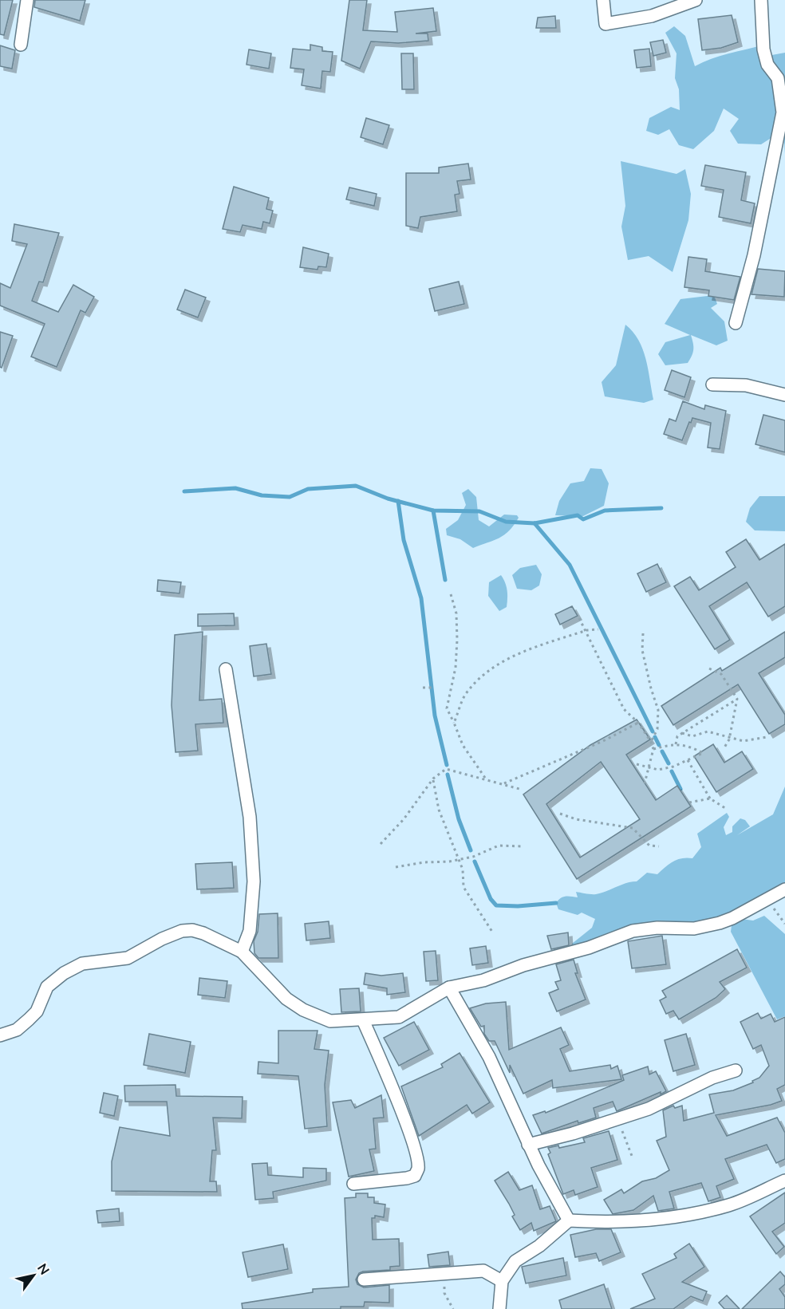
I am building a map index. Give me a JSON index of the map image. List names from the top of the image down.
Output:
{
  "north": "top right"
}
